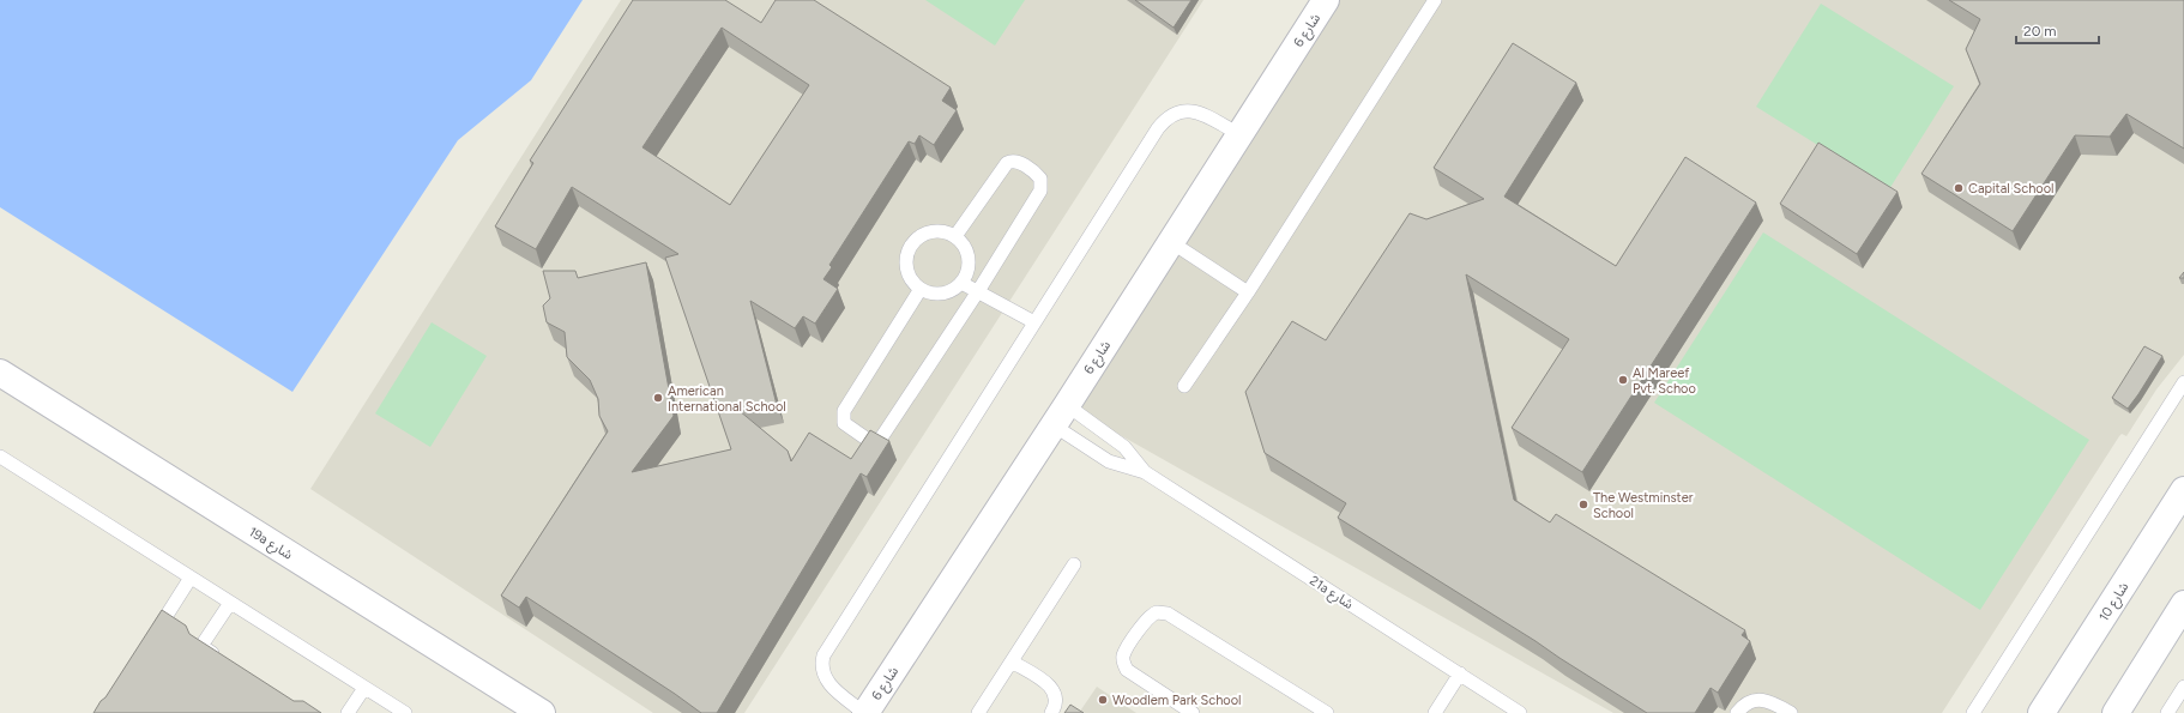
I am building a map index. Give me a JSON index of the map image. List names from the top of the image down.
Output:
{
  "streets": {
    "street": ["شارع 6", "19a شارع", "شارع 10"],
    "lane": ["21a شارع"]
  },
  "crossings": [
    ["شارع 6", "21a شارع"]
  ],
  "places": [
    "Capital School",
    "Al Mareef Pvt. Schoo",
    "American International School",
    "The Westminster School",
    "Woodlem Park School"
  ],
  "scale_bar": "20 m"
}
